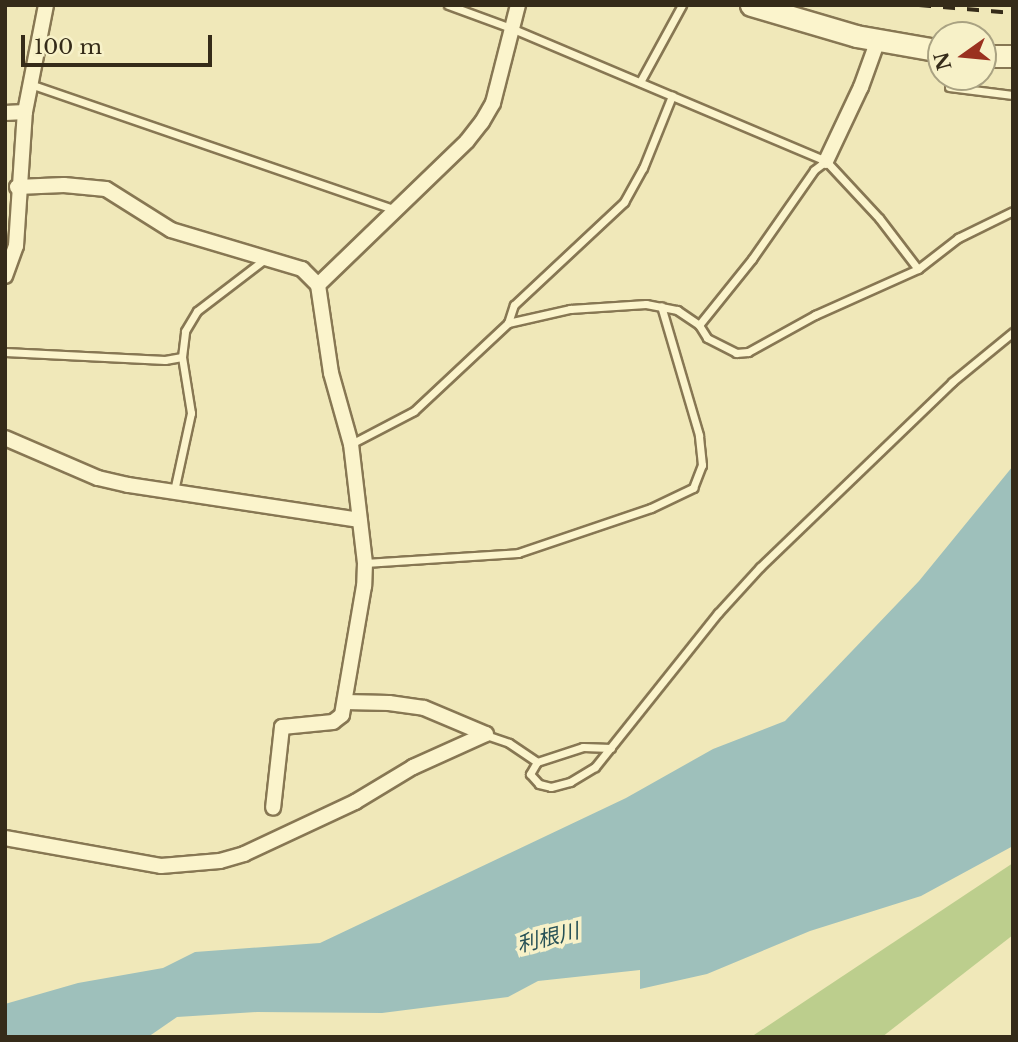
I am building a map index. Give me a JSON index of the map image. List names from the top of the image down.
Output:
{
  "water": ["利根川"],
  "scale_bar": "100 m",
  "north": "left"
}
